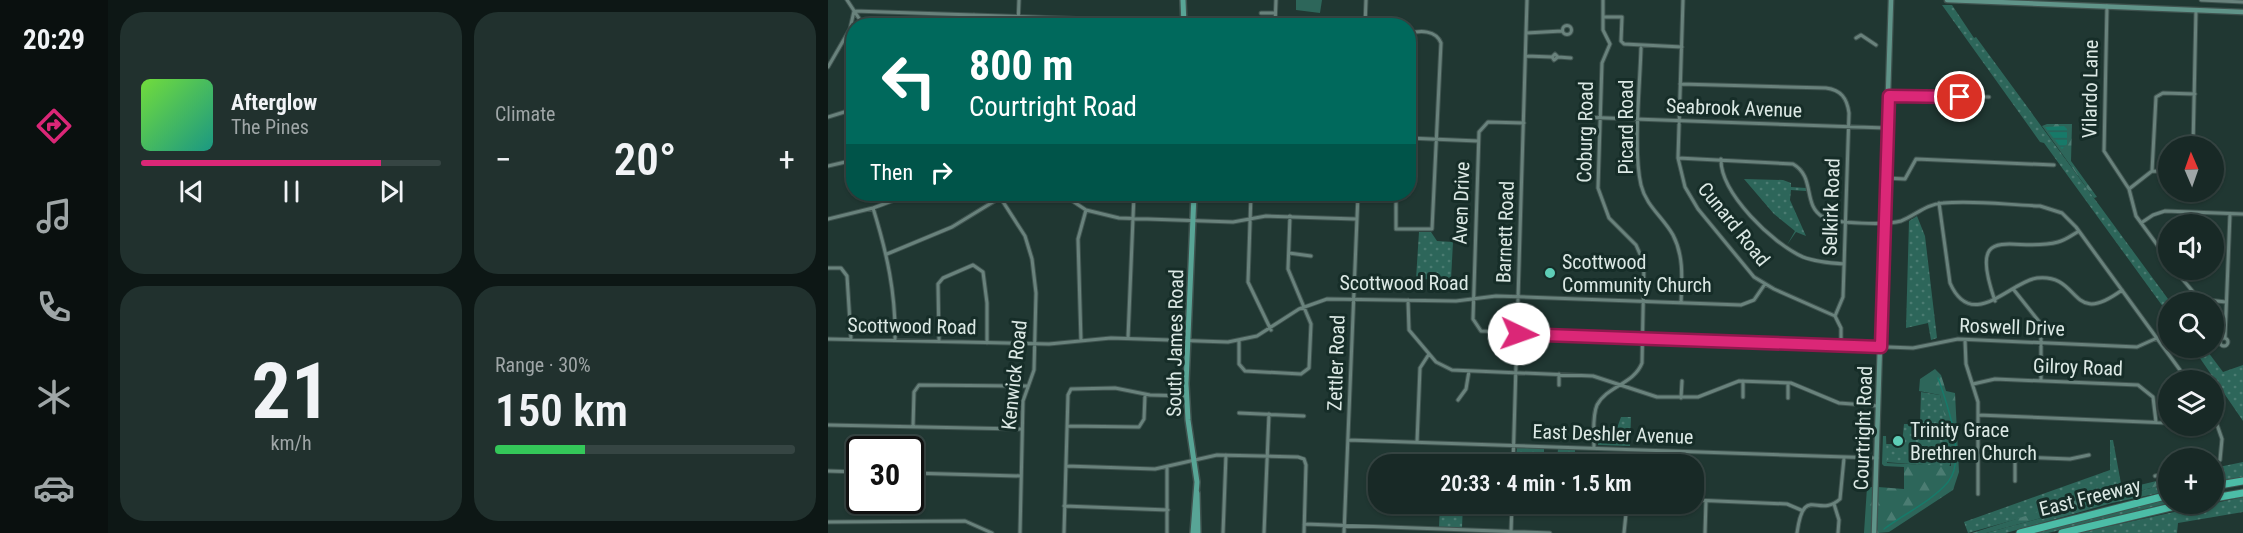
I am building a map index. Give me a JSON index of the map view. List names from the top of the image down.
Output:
{
  "streets": {
    "highway": ["East Freeway"],
    "main road": ["South James Road"],
    "street": [
      "Vilardo Lane",
      "Seabrook Avenue",
      "Picard Road",
      "Coburg Road",
      "Aven Drive",
      "Selkirk Road",
      "Cunard Road",
      "Barnett Road",
      "Scottwood Road",
      "Roswell Drive",
      "Zettler Road",
      "Gilroy Road",
      "Kenwick Road",
      "Courtright Road",
      "East Deshler Avenue"
    ]
  },
  "crossings": [
    ["Seabrook Avenue", "Picard Road"],
    ["Seabrook Avenue", "Coburg Road"],
    ["Seabrook Avenue", "Selkirk Road"],
    ["Seabrook Avenue", "Cunard Road"],
    ["Seabrook Avenue", "Courtright Road"],
    ["Picard Road", "Scottwood Road"],
    ["Coburg Road", "Scottwood Road"],
    ["Coburg Road", "Roswell Drive"],
    ["Coburg Road", "East Deshler Avenue"],
    ["Aven Drive", "Barnett Road"],
    ["Aven Drive", "Scottwood Road"],
    ["Aven Drive", "Roswell Drive"],
    ["Selkirk Road", "Cunard Road"],
    ["Cunard Road", "Scottwood Road"],
    ["Barnett Road", "Scottwood Road"],
    ["Barnett Road", "Roswell Drive"],
    ["Barnett Road", "East Deshler Avenue"],
    ["Scottwood Road", "South James Road"],
    ["Scottwood Road", "Zettler Road"],
    ["Scottwood Road", "Kenwick Road"],
    ["Roswell Drive", "Courtright Road"],
    ["Zettler Road", "East Deshler Avenue"],
    ["Courtright Road", "East Deshler Avenue"]
  ],
  "places": ["Scottwood Community Church", "Trinity Grace Brethren Church"],
  "north": "top",
  "page": {
    "tabs": "20:29",
    "tile": [
      "Climate",
      ["21", "km/h"],
      ["Range · 30%", "150 km"]
    ],
    "turn": ["800 m", "Courtright Road"],
    "song": ["Afterglow", "The Pines"],
    "heat": ["−", "20°", "+"],
    "map_buttons": "+",
    "then": "Then",
    "limit": "30",
    "trip": "20:33 · 4 min · 1.5 km"
  }
}
